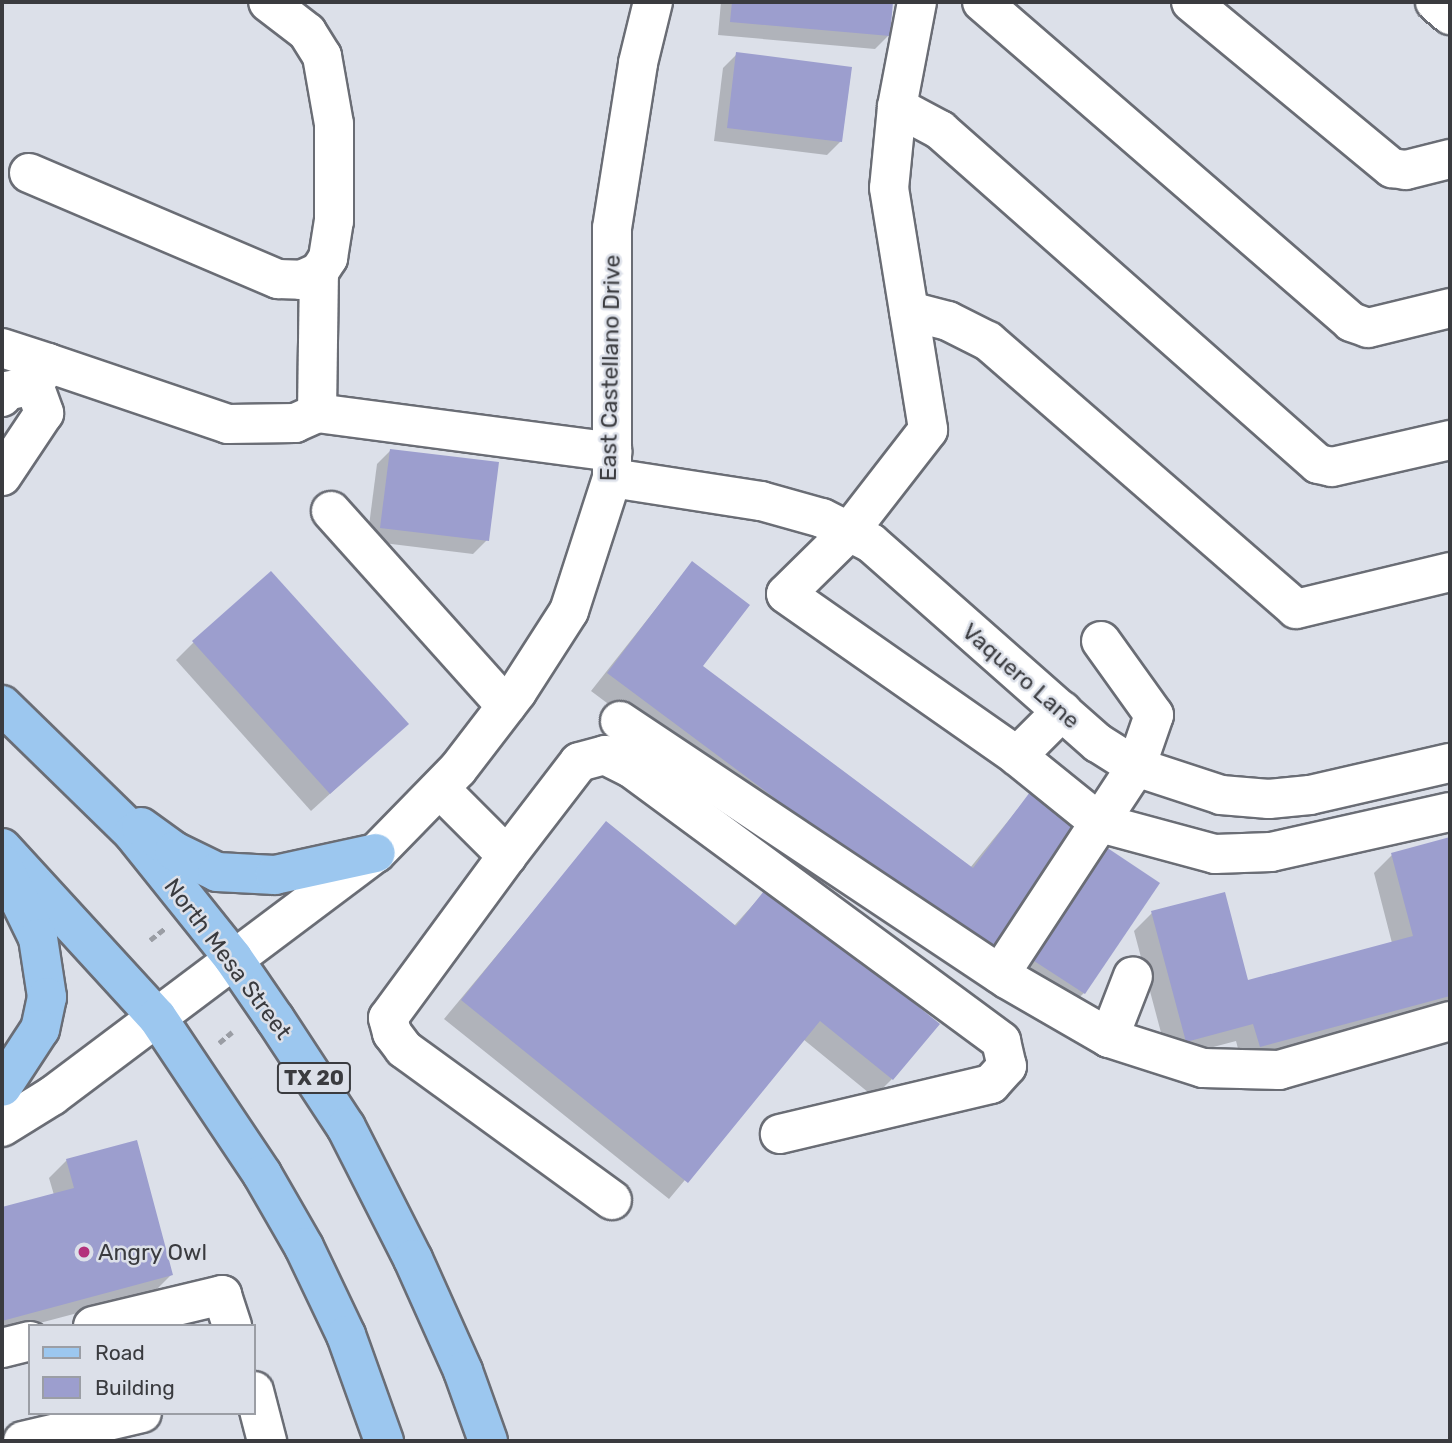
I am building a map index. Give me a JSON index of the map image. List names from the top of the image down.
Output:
{
  "streets": {
    "main road": ["North Mesa Street", "TX 20"],
    "street": ["East Castellano Drive", "Vaquero Lane"]
  },
  "crossings": [
    ["East Castellano Drive", "Vaquero Lane"],
    ["East Castellano Drive", "North Mesa Street"]
  ],
  "places": ["Angry Owl"],
  "legend": ["Road", "Building"]
}
